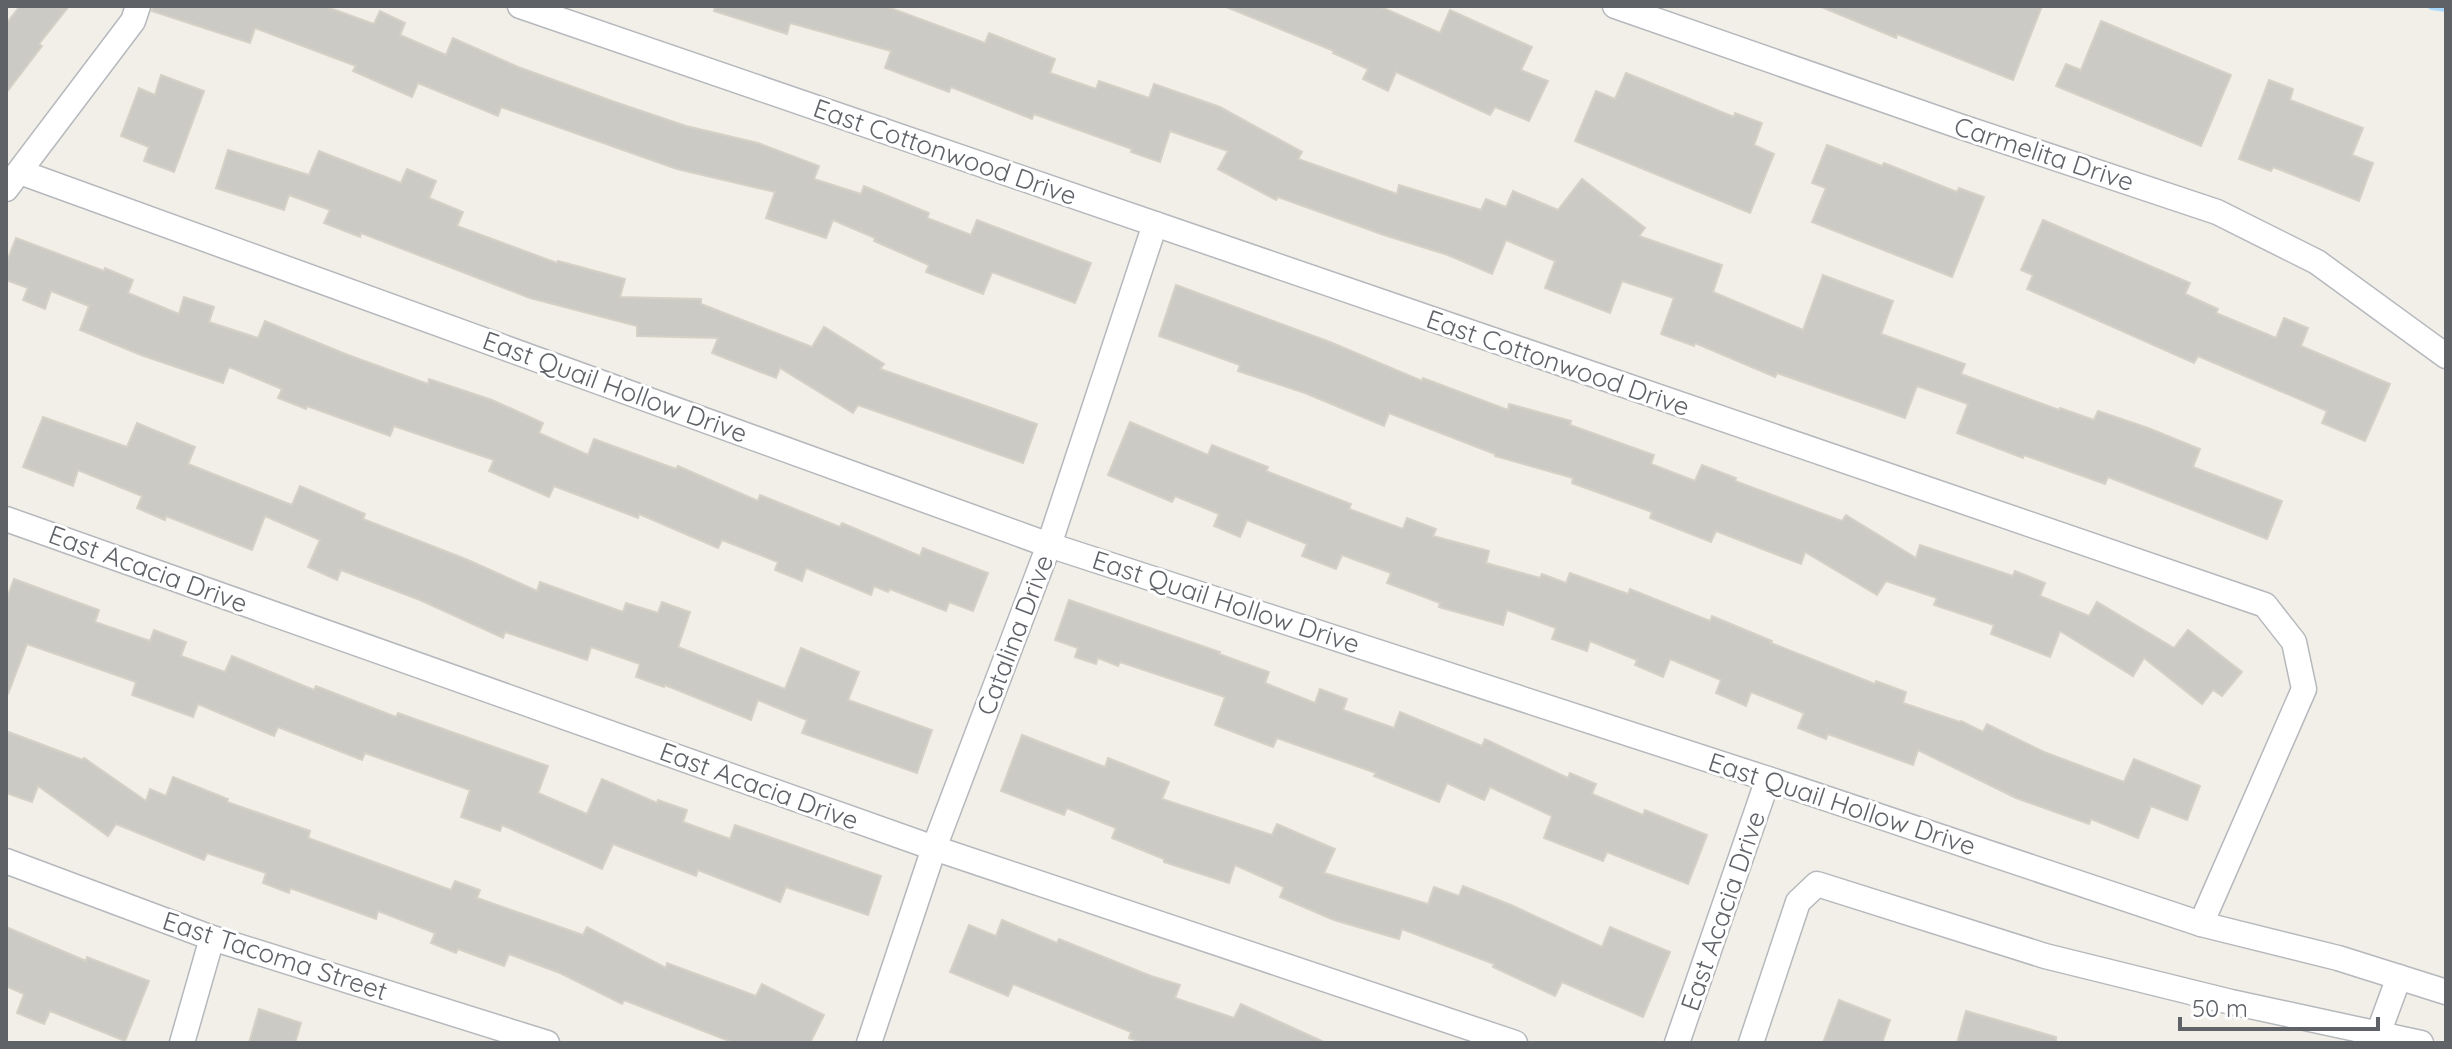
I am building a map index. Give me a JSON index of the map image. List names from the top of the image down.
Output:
{
  "streets": {
    "street": [
      "East Cottonwood Drive",
      "Carmelita Drive",
      "East Quail Hollow Drive",
      "East Acacia Drive",
      "Catalina Drive",
      "East Tacoma Street"
    ]
  },
  "crossings": [
    ["East Cottonwood Drive", "East Quail Hollow Drive"],
    ["East Cottonwood Drive", "Catalina Drive"],
    ["East Quail Hollow Drive", "East Acacia Drive"],
    ["East Quail Hollow Drive", "Catalina Drive"],
    ["East Acacia Drive", "Catalina Drive"]
  ],
  "scale_bar": "50 m"
}
